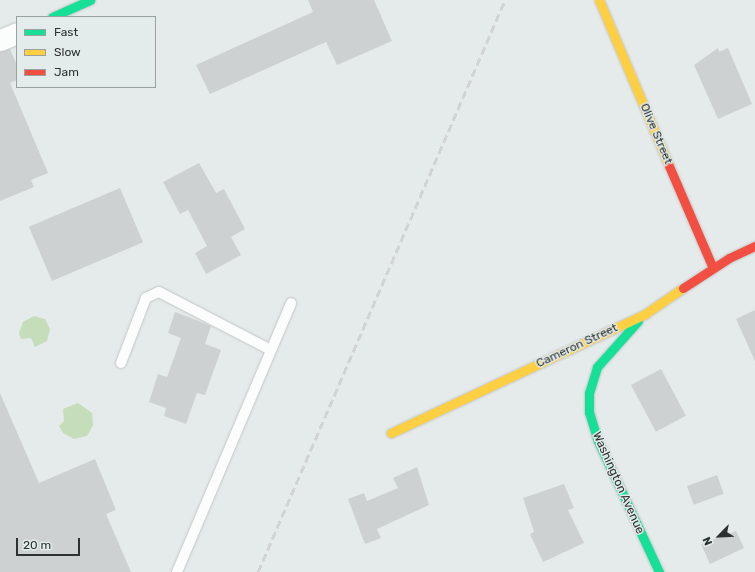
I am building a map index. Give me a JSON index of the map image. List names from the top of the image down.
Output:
{
  "streets": {
    "street": ["Olive Street", "Cameron Street", "Washington Avenue"]
  },
  "crossings": [
    ["Olive Street", "Cameron Street"],
    ["Cameron Street", "Washington Avenue"]
  ],
  "legend": ["Fast", "Slow", "Jam"],
  "scale_bar": "20 m",
  "north": "bottom left"
}
